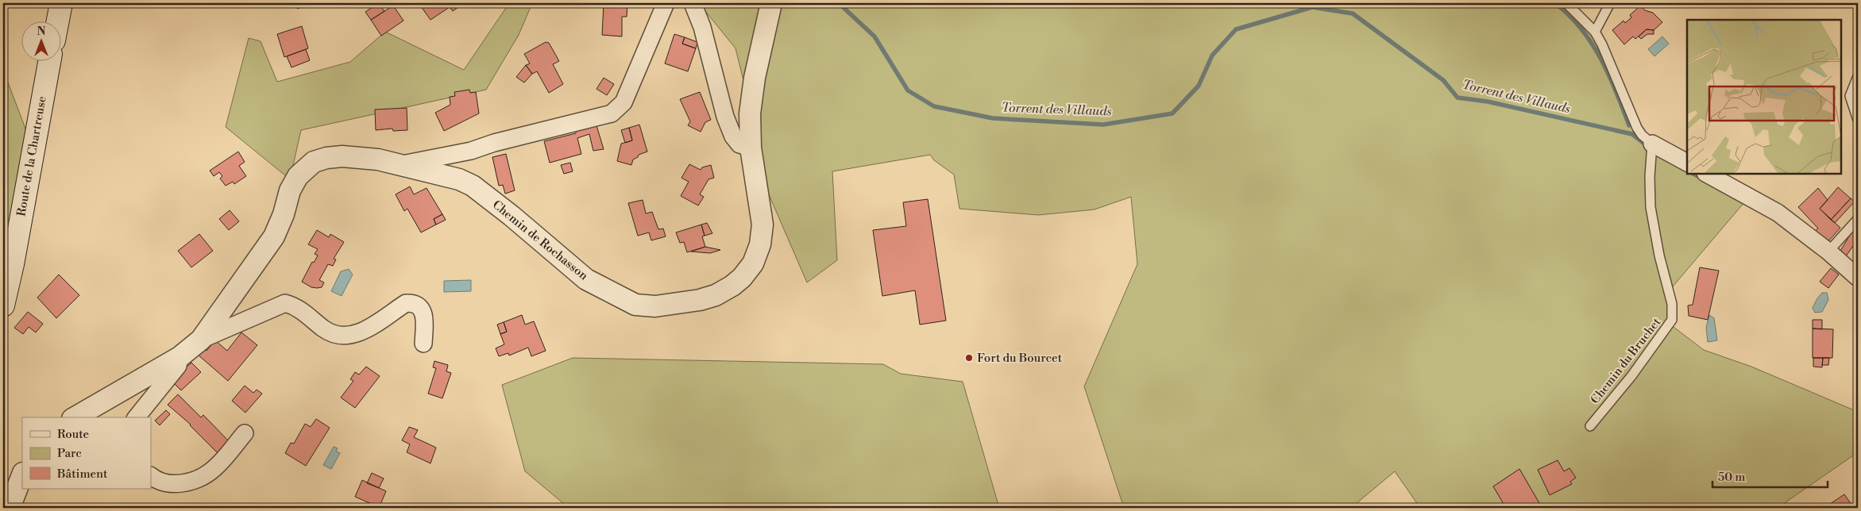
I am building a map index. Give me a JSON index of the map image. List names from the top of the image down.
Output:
{
  "streets": {
    "main road": ["Route de la Chartreuse"],
    "street": ["Chemin de Rochasson"],
    "lane": ["Chemin du Bruchet"]
  },
  "water": ["Torrent des Villauds"],
  "places": ["Fort du Bourcet"],
  "legend": ["Route", "Parc", "Bâtiment"],
  "scale_bar": "50 m",
  "north": "top"
}
